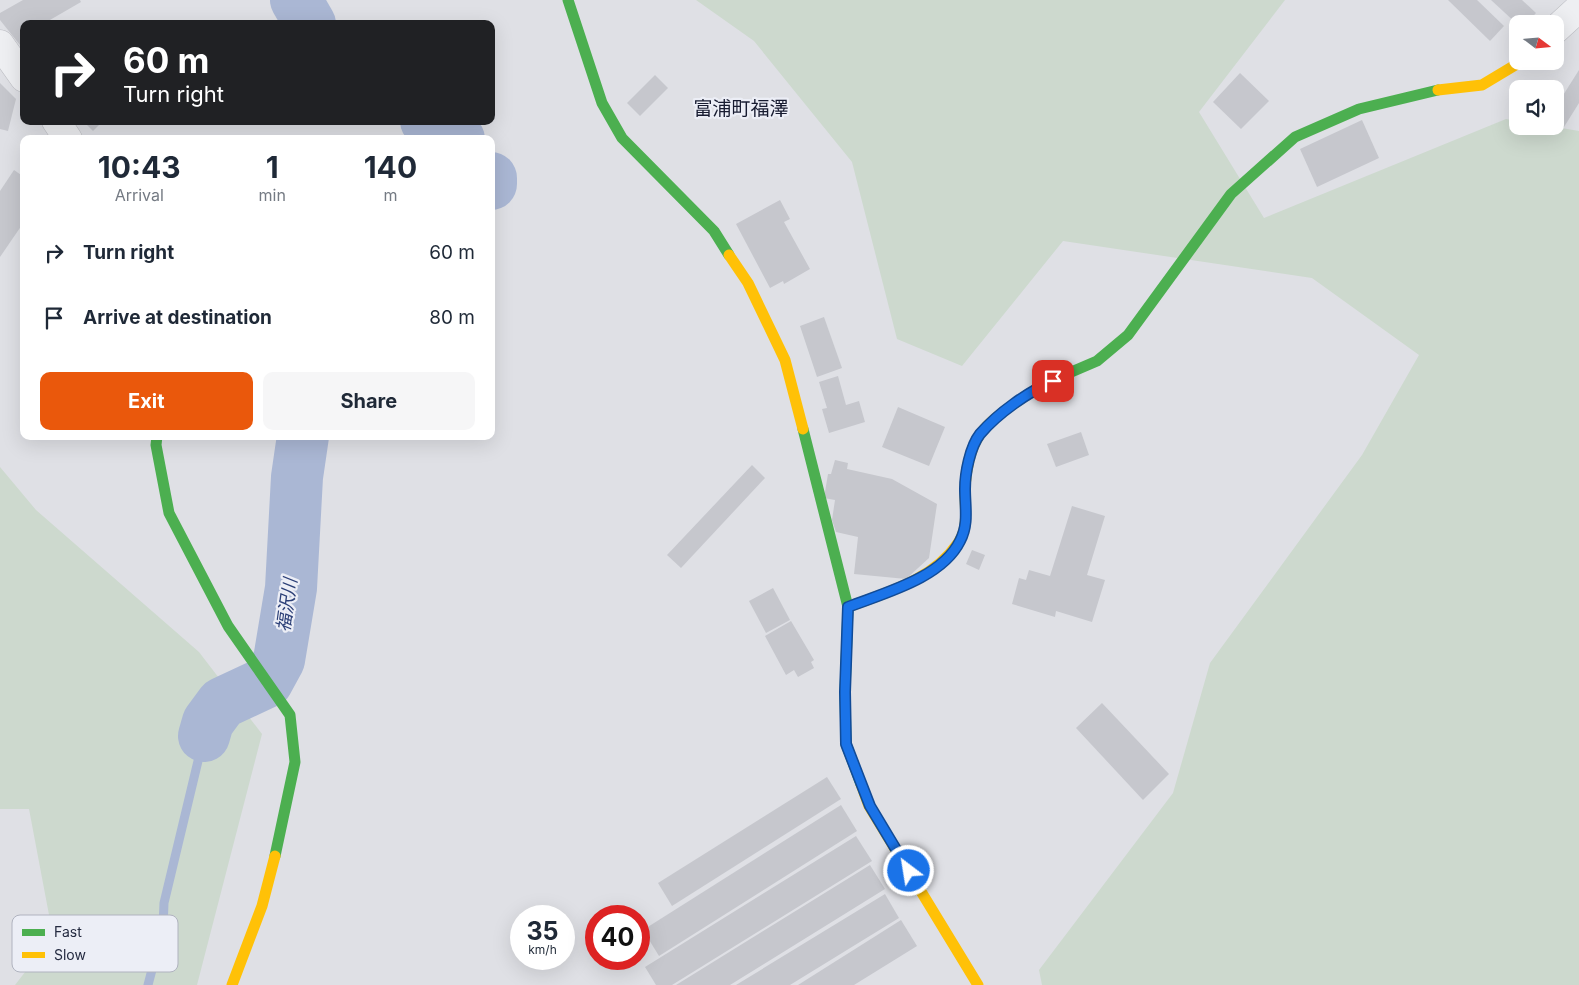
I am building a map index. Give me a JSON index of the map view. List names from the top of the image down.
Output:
{
  "districts": ["富浦町福澤"],
  "water": ["福沢川"],
  "legend": ["Fast", "Slow"],
  "north": "right",
  "page": {
    "turn": ["60 m", "Turn right"],
    "eta": [
      "10:43",
      "Arrival",
      "1",
      "min",
      "140",
      "m"
    ],
    "list": [
      {
        "name": "Turn right",
        "value": "60 m"
      },
      {
        "name": "Arrive at destination",
        "value": "80 m"
      }
    ],
    "buttons": ["Exit", "Share"],
    "speed": "35 km/h",
    "limit": "40"
  }
}
